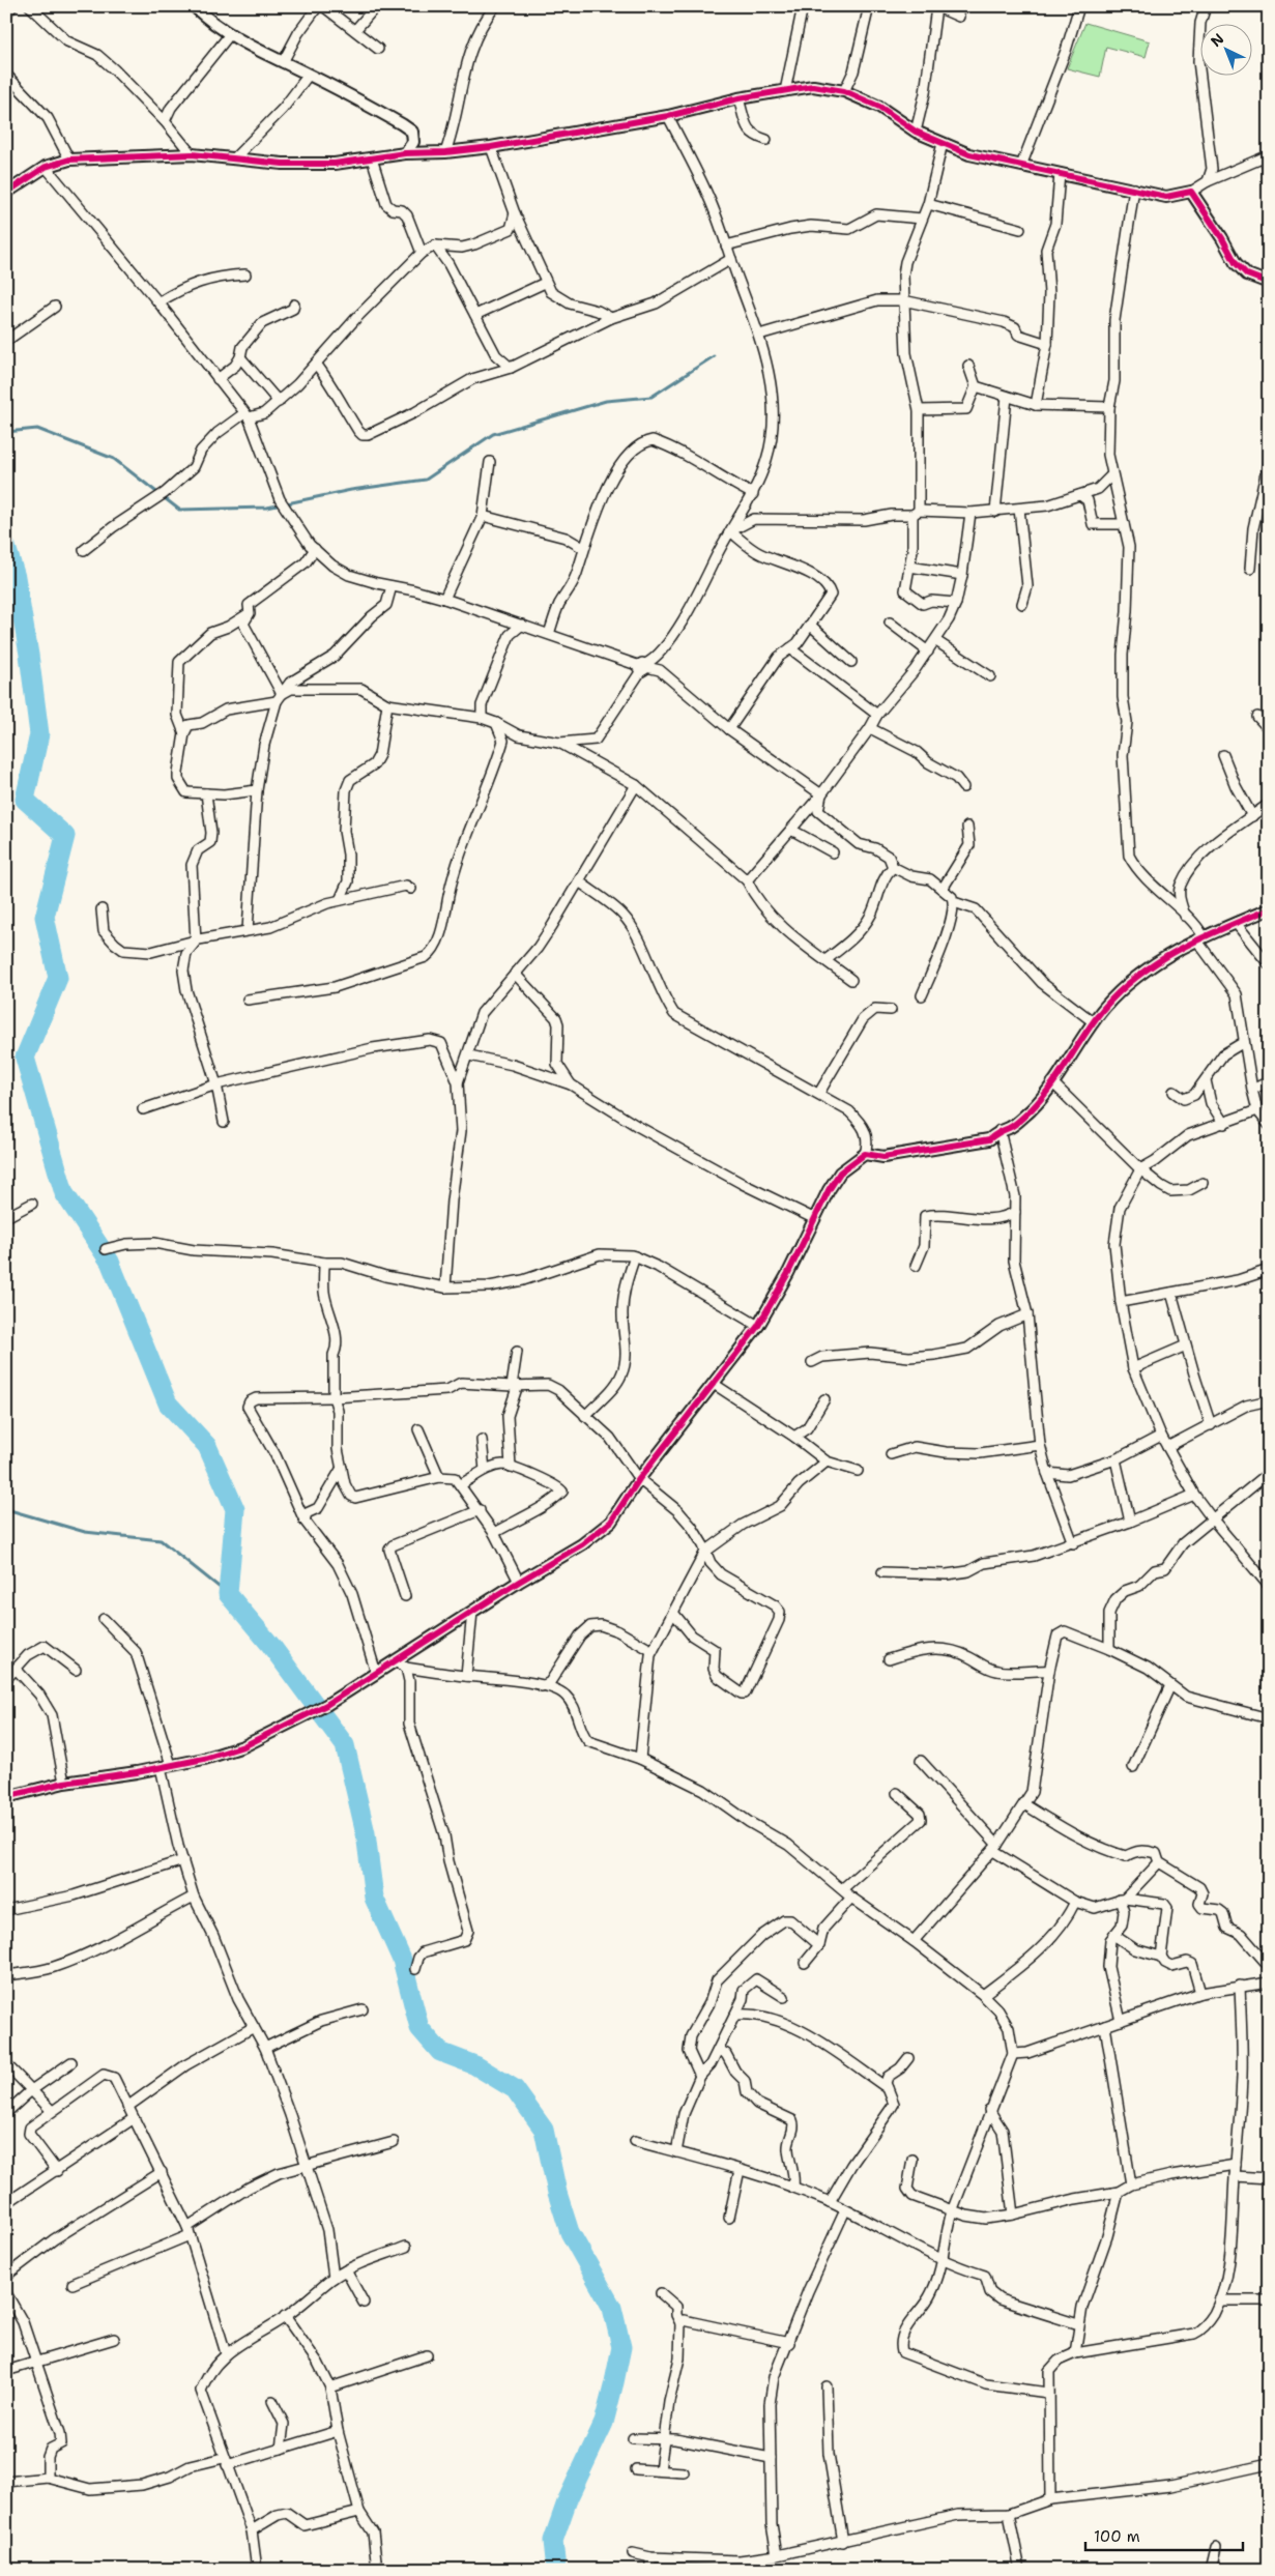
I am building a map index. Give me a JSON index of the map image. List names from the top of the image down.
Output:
{
  "scale_bar": "100 m",
  "north": "top left"
}
